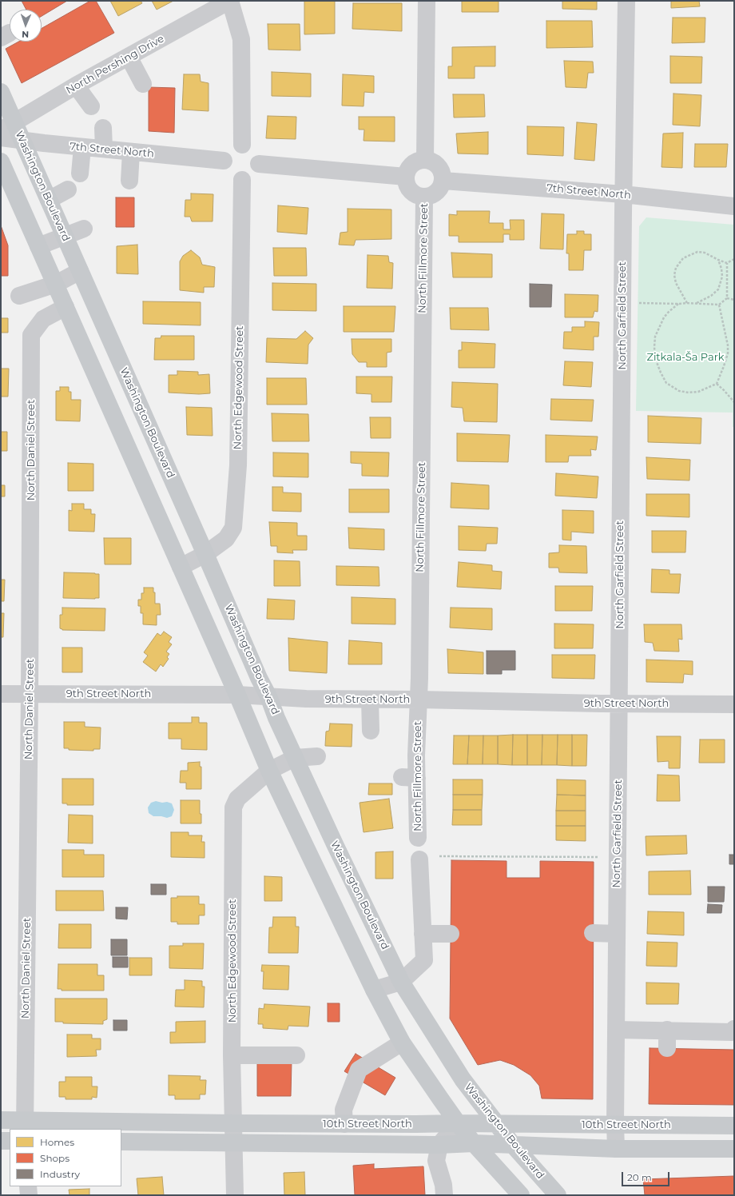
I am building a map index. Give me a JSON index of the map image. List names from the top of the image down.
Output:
{
  "streets": {
    "main road": ["Washington Boulevard", "10th Street North"],
    "street": [
      "North Pershing Drive",
      "7th Street North",
      "North Fillmore Street",
      "North Garfield Street",
      "North Edgewood Street",
      "North Daniel Street",
      "9th Street North"
    ]
  },
  "crossings": [
    ["North Pershing Drive", "Washington Boulevard"],
    ["7th Street North", "Washington Boulevard"],
    ["7th Street North", "North Fillmore Street"],
    ["7th Street North", "North Garfield Street"],
    ["7th Street North", "North Edgewood Street"],
    ["Washington Boulevard", "North Edgewood Street"],
    ["Washington Boulevard", "9th Street North"],
    ["Washington Boulevard", "10th Street North"],
    ["North Fillmore Street", "9th Street North"],
    ["North Garfield Street", "9th Street North"],
    ["North Garfield Street", "10th Street North"],
    ["North Edgewood Street", "10th Street North"],
    ["North Daniel Street", "9th Street North"],
    ["North Daniel Street", "10th Street North"]
  ],
  "parks": ["Zitkala-Ša Park"],
  "legend": ["Homes", "Shops", "Industry"],
  "scale_bar": "20 m",
  "north": "bottom"
}
